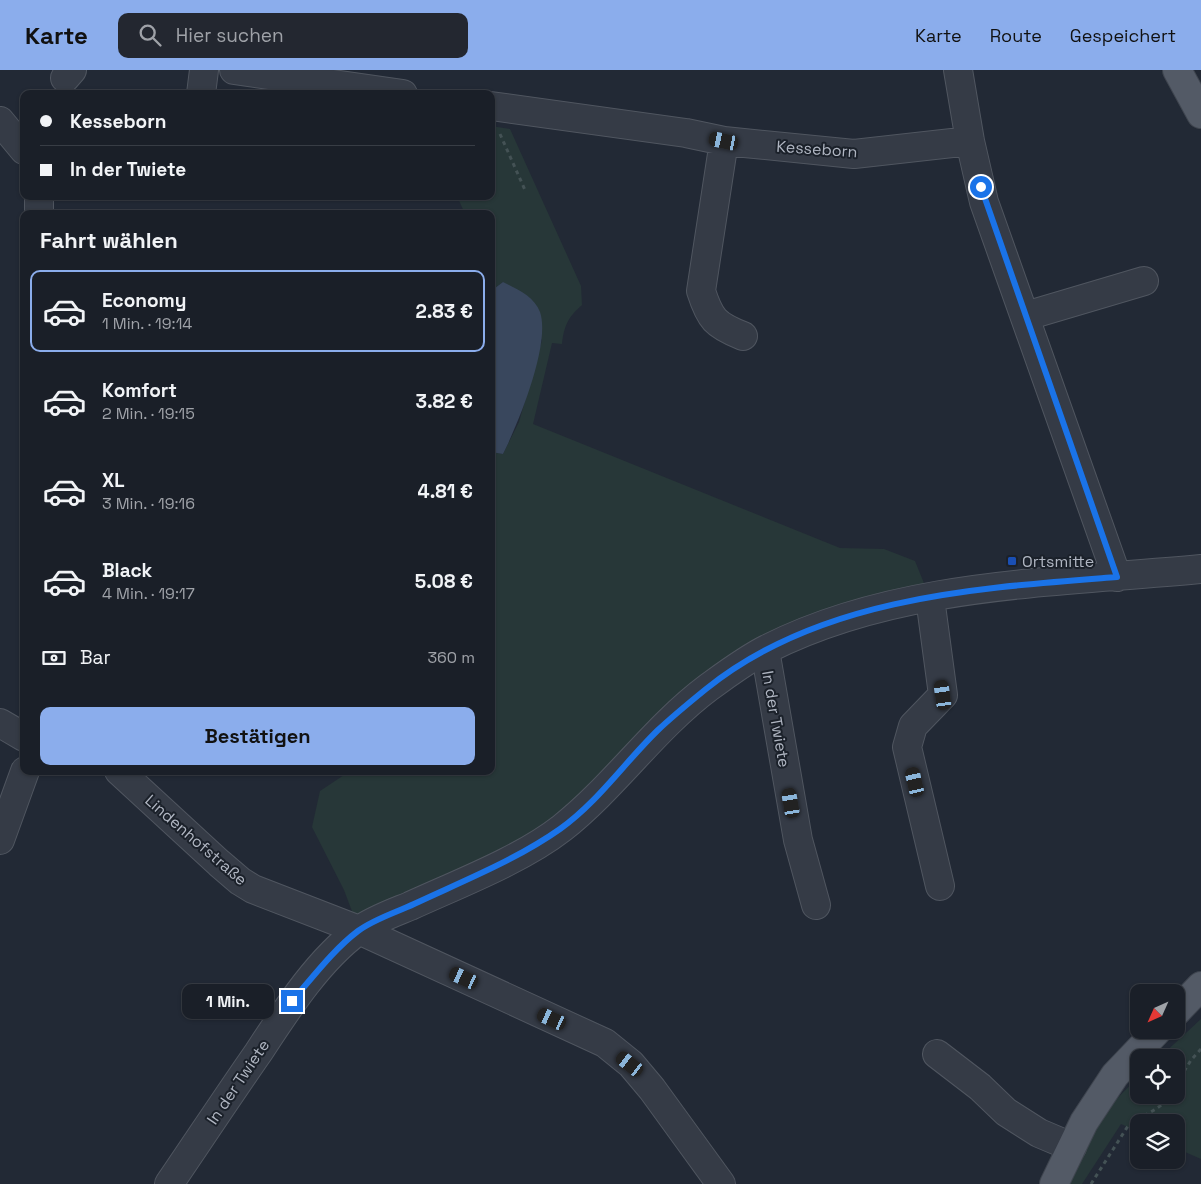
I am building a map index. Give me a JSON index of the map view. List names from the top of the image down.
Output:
{
  "streets": {
    "street": ["Kesseborn", "In der Twiete", "Lindenhofstraße"]
  },
  "crossings": [
    ["In der Twiete", "Lindenhofstraße"]
  ],
  "places": {
    "transit": ["Ortsmitte"]
  },
  "north": "bottom left",
  "page": {
    "header": "Karte",
    "search": "Hier suchen",
    "nav": ["Karte", "Route", "Gespeichert"],
    "banner": ["Kesseborn", "In der Twiete"],
    "heading": "Fahrt wählen",
    "list": [
      {
        "name": "Economy",
        "note": "1 Min. · 19:14",
        "value": "2.83 €"
      },
      {
        "name": "Komfort",
        "note": "2 Min. · 19:15",
        "value": "3.82 €"
      },
      {
        "name": "XL",
        "note": "3 Min. · 19:16",
        "value": "4.81 €"
      },
      {
        "name": "Black",
        "note": "4 Min. · 19:17",
        "value": "5.08 €"
      }
    ],
    "pay": ["Bar", "360 m"],
    "buttons": "Bestätigen",
    "bubble": "1 Min."
  }
}
